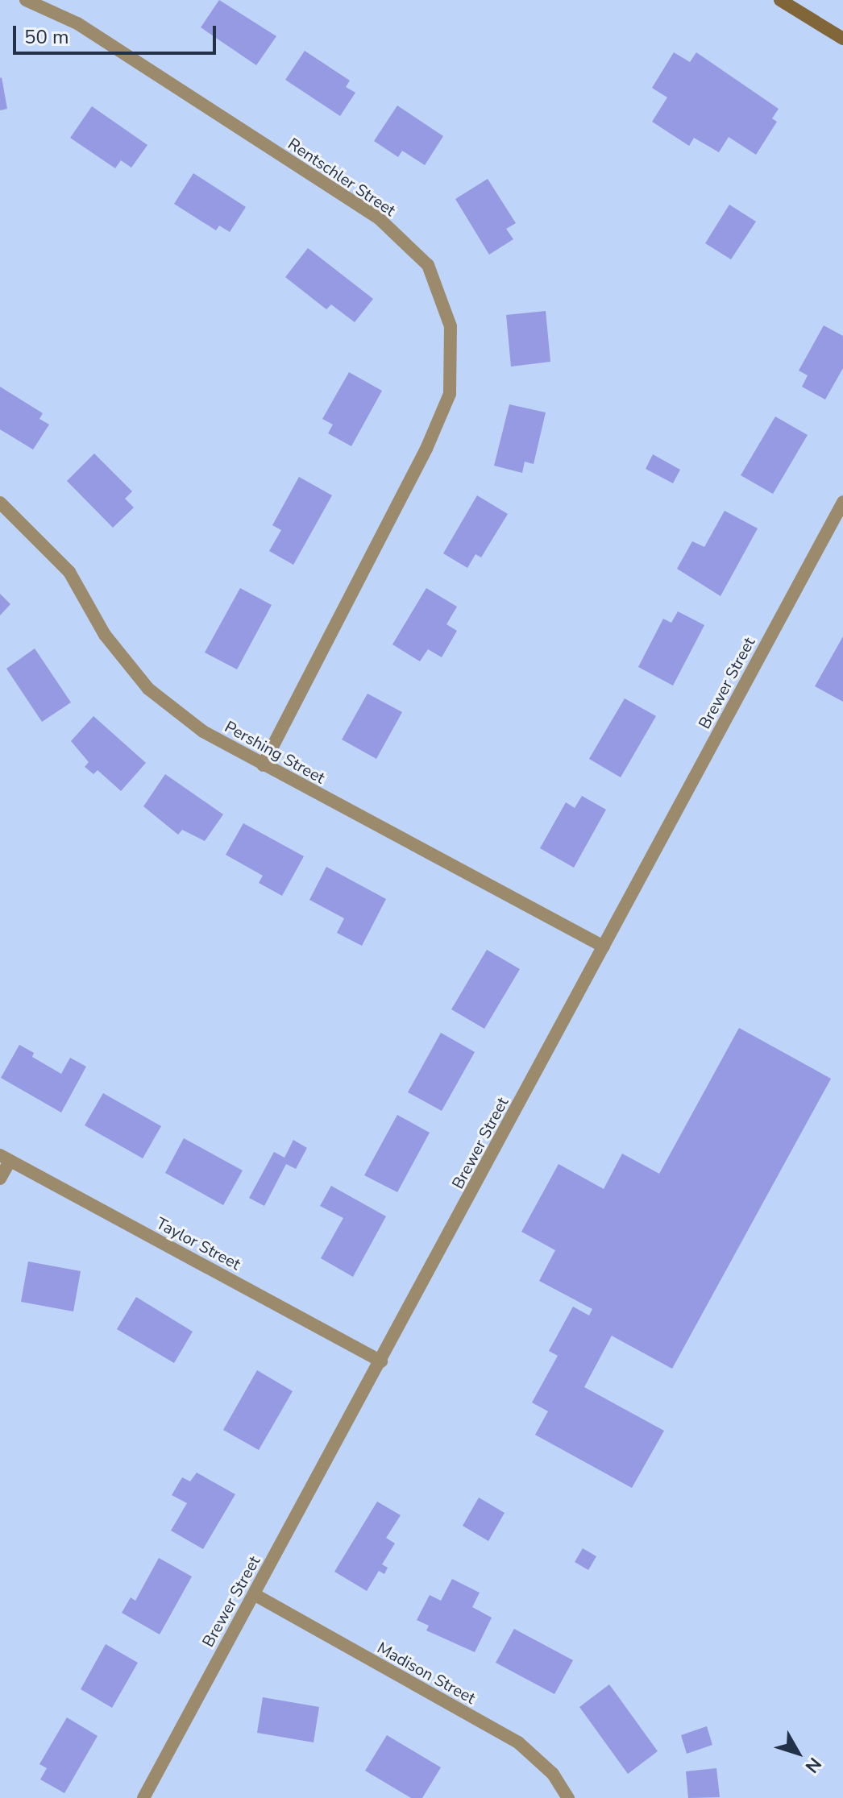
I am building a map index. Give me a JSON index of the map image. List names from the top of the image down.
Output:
{
  "streets": {
    "street": [
      "Rentschler Street",
      "Brewer Street",
      "Pershing Street",
      "Taylor Street",
      "Madison Street"
    ]
  },
  "crossings": [
    ["Rentschler Street", "Pershing Street"],
    ["Brewer Street", "Pershing Street"],
    ["Brewer Street", "Taylor Street"],
    ["Brewer Street", "Madison Street"]
  ],
  "scale_bar": "50 m",
  "north": "bottom right"
}
